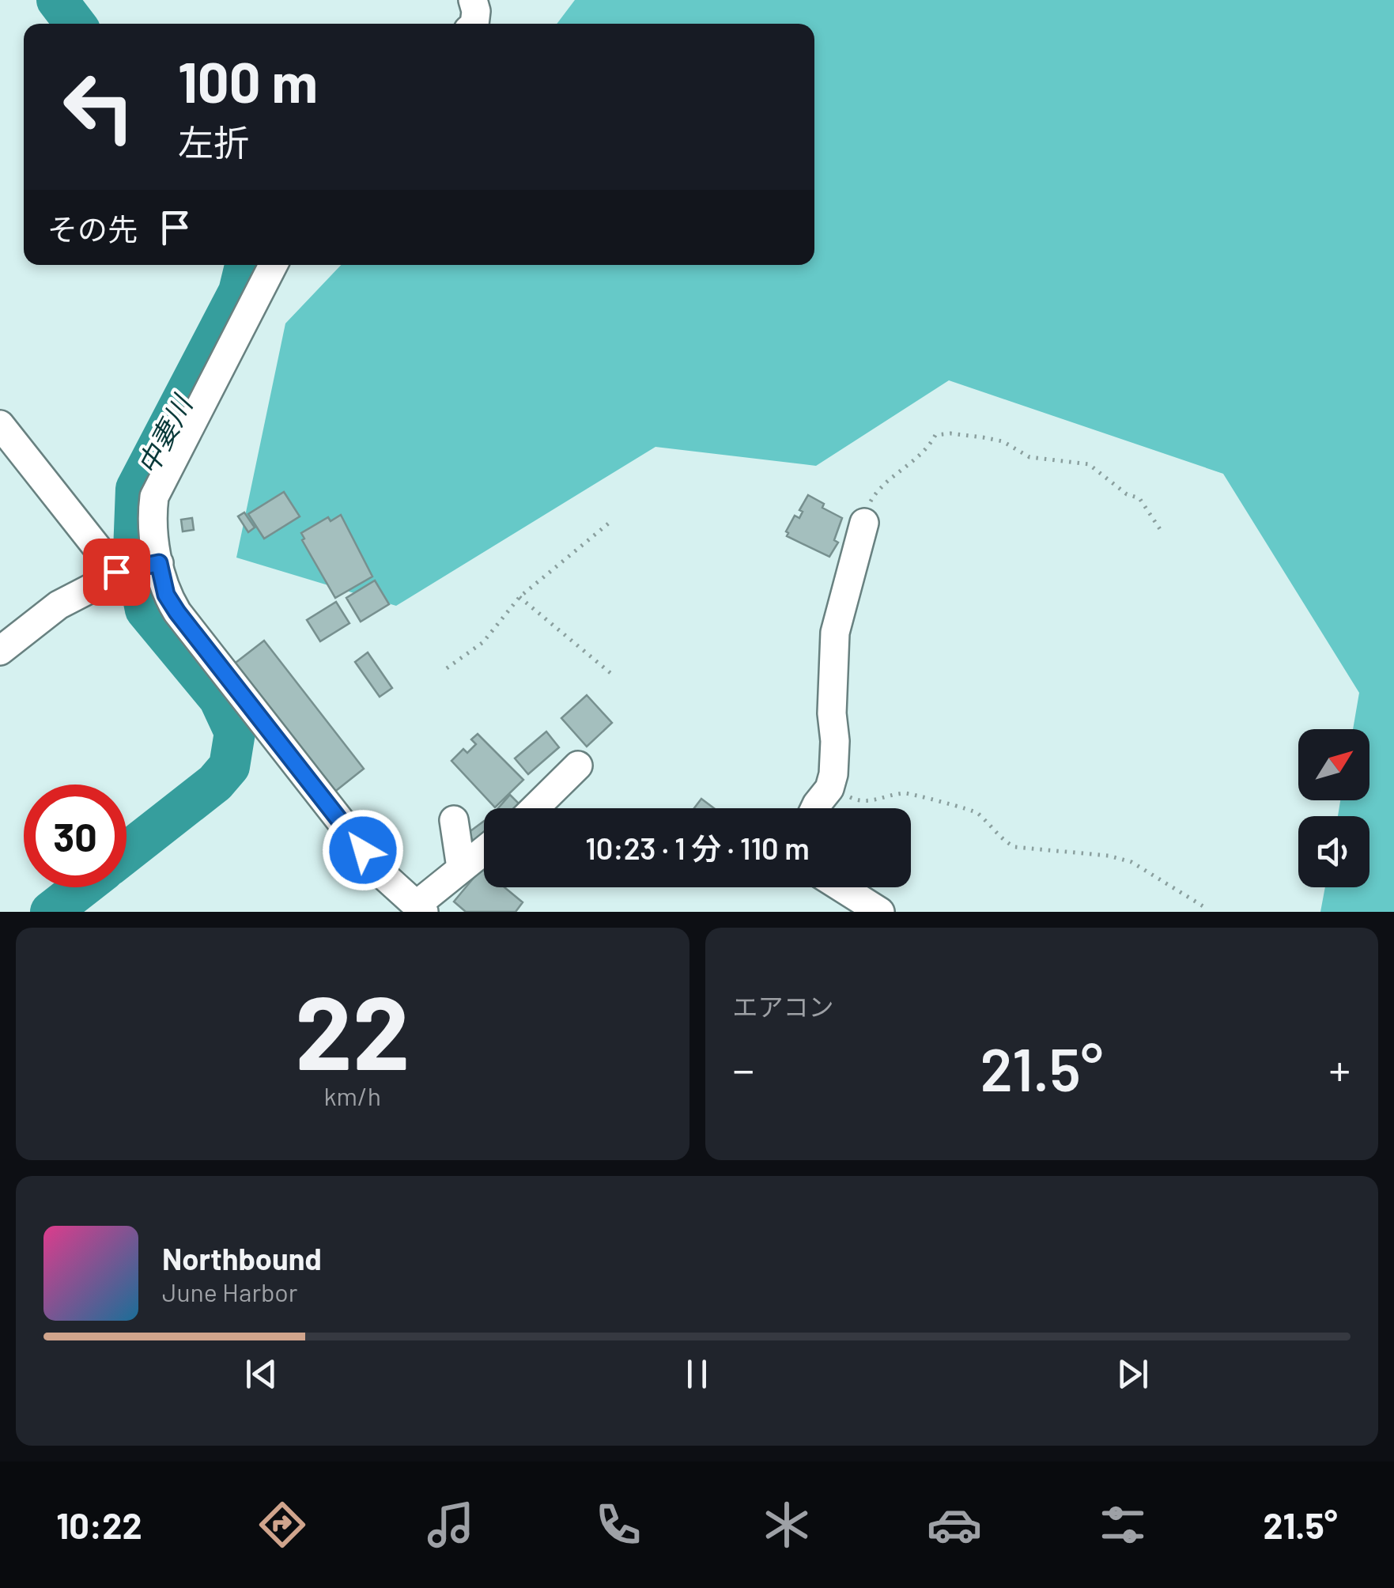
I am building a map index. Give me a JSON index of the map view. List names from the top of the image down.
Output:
{
  "water": ["中妻川"],
  "north": "top right",
  "page": {
    "turn": ["100 m", "左折"],
    "then": "その先",
    "limit": "30",
    "trip": "10:23 · 1 分 · 110 m",
    "tile": [
      ["22", "km/h"],
      "エアコン"
    ],
    "heat": ["−", "21.5°", "+"],
    "song": ["Northbound", "June Harbor"],
    "tabs": ["10:22", "21.5°"]
  }
}
